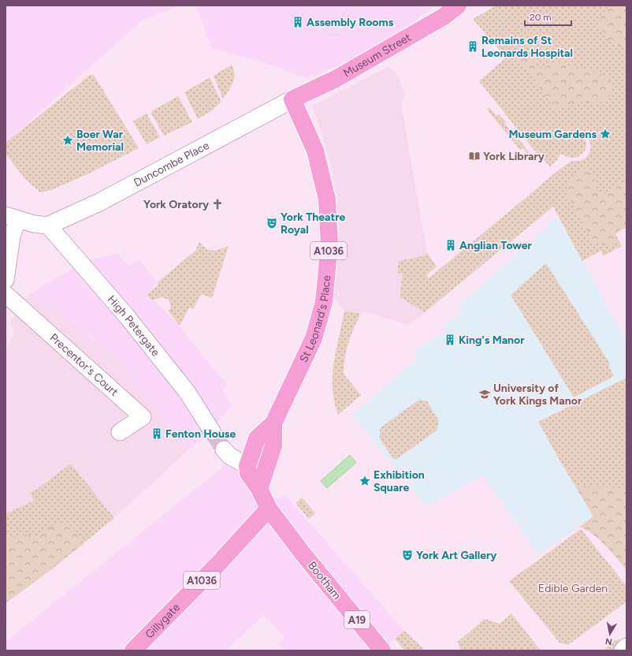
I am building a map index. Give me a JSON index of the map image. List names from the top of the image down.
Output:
{
  "streets": {
    "main road": [
      "Museum Street",
      "A1036",
      "St Leonard's Place",
      "Bootham",
      "A19",
      "Gillygate"
    ],
    "street": ["Duncombe Place", "High Petergate", "Precentor's Court"]
  },
  "crossings": [
    ["Museum Street", "Duncombe Place"],
    ["Museum Street", "St Leonard's Place"],
    ["Duncombe Place", "St Leonard's Place"],
    ["Duncombe Place", "High Petergate"],
    ["Bootham", "Gillygate"]
  ],
  "parks": ["Edible Garden"],
  "places": {
    "building": [
      "Assembly Rooms",
      "Remains of St Leonards Hospital",
      "Anglian Tower",
      "King's Manor",
      "Fenton House"
    ],
    "place": ["Museum Gardens", "Boer War Memorial", "Exhibition Square"],
    "library": ["York Library"],
    "church": ["York Oratory"],
    "theatre": ["York Theatre Royal", "York Art Gallery"],
    "school or university": ["University of York Kings Manor"]
  },
  "scale_bar": "20 m",
  "north": "bottom"
}
